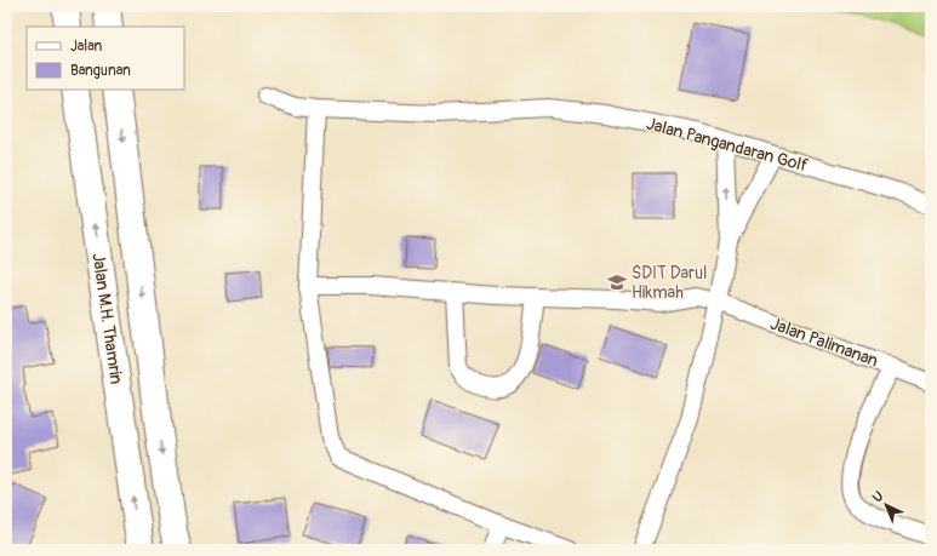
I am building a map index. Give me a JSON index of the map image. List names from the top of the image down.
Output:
{
  "streets": {
    "main road": ["Jalan M.H. Thamrin"],
    "street": ["Jalan Pangandaran Golf", "Jalan Palimanan"]
  },
  "places": {
    "school or university": ["SDIT Darul Hikmah"]
  },
  "legend": ["Jalan", "Bangunan"],
  "north": "top left"
}
